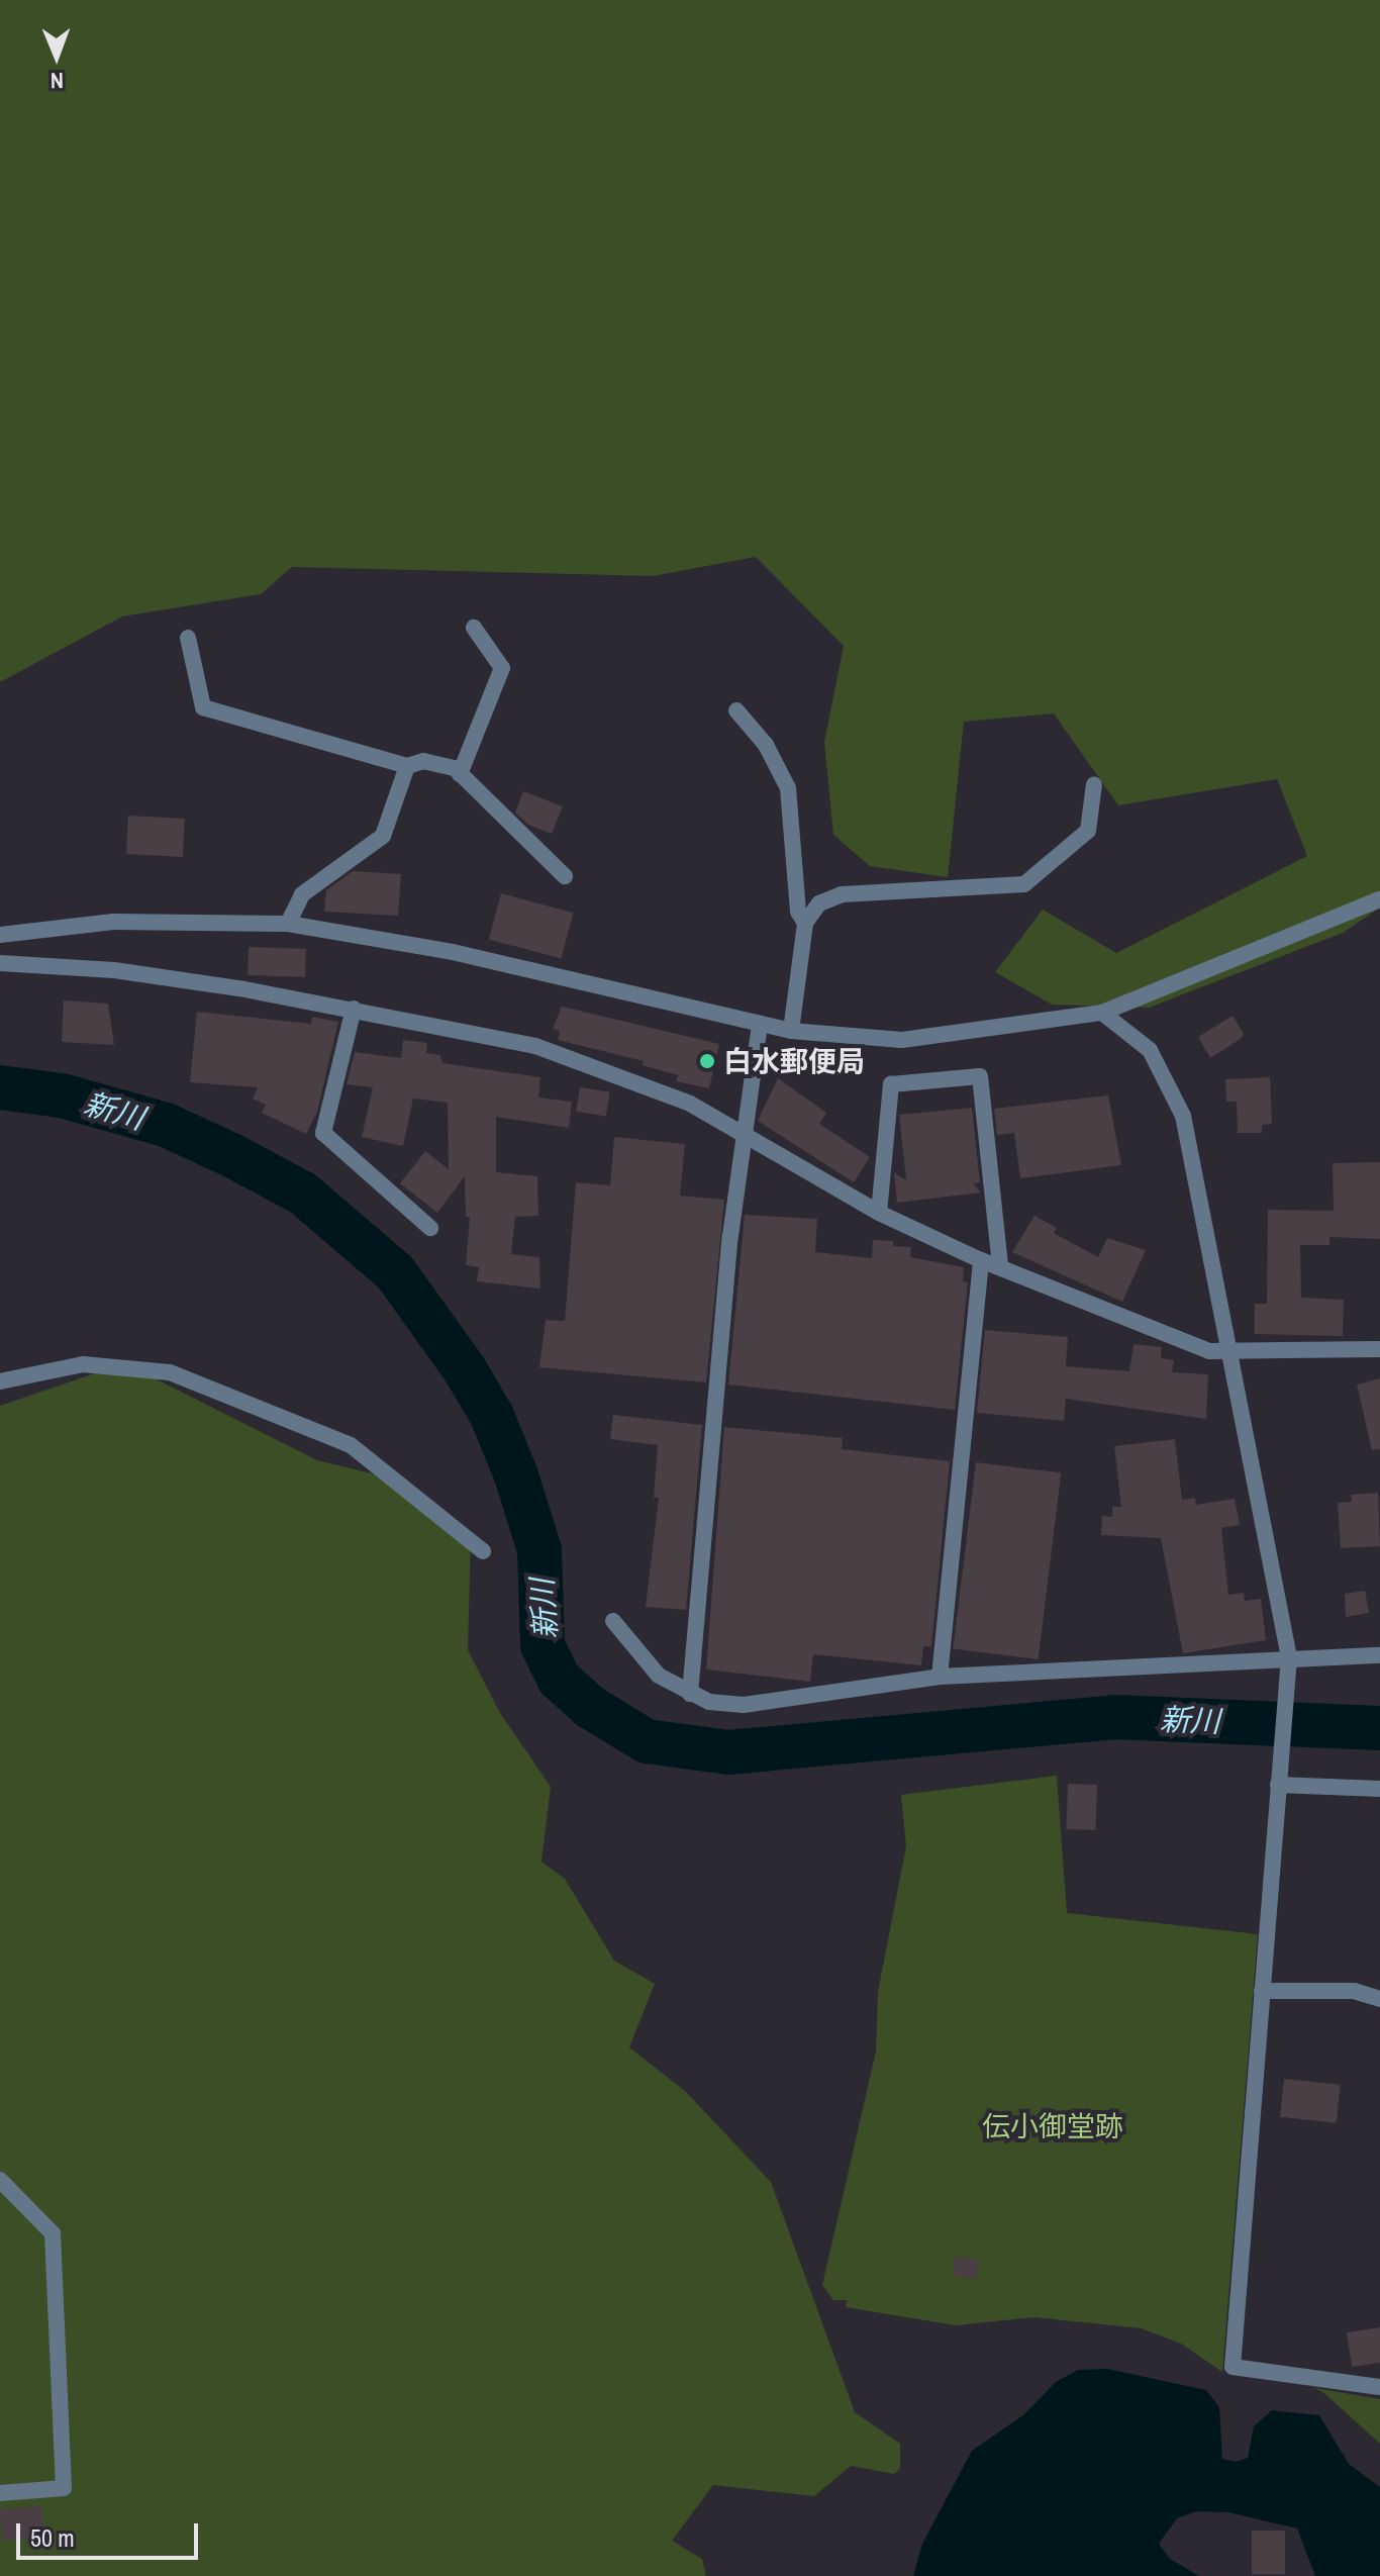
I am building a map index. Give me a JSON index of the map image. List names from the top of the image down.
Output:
{
  "water": ["新川"],
  "parks": ["伝小御堂跡"],
  "places": ["白水郵便局"],
  "scale_bar": "50 m",
  "north": "bottom"
}
